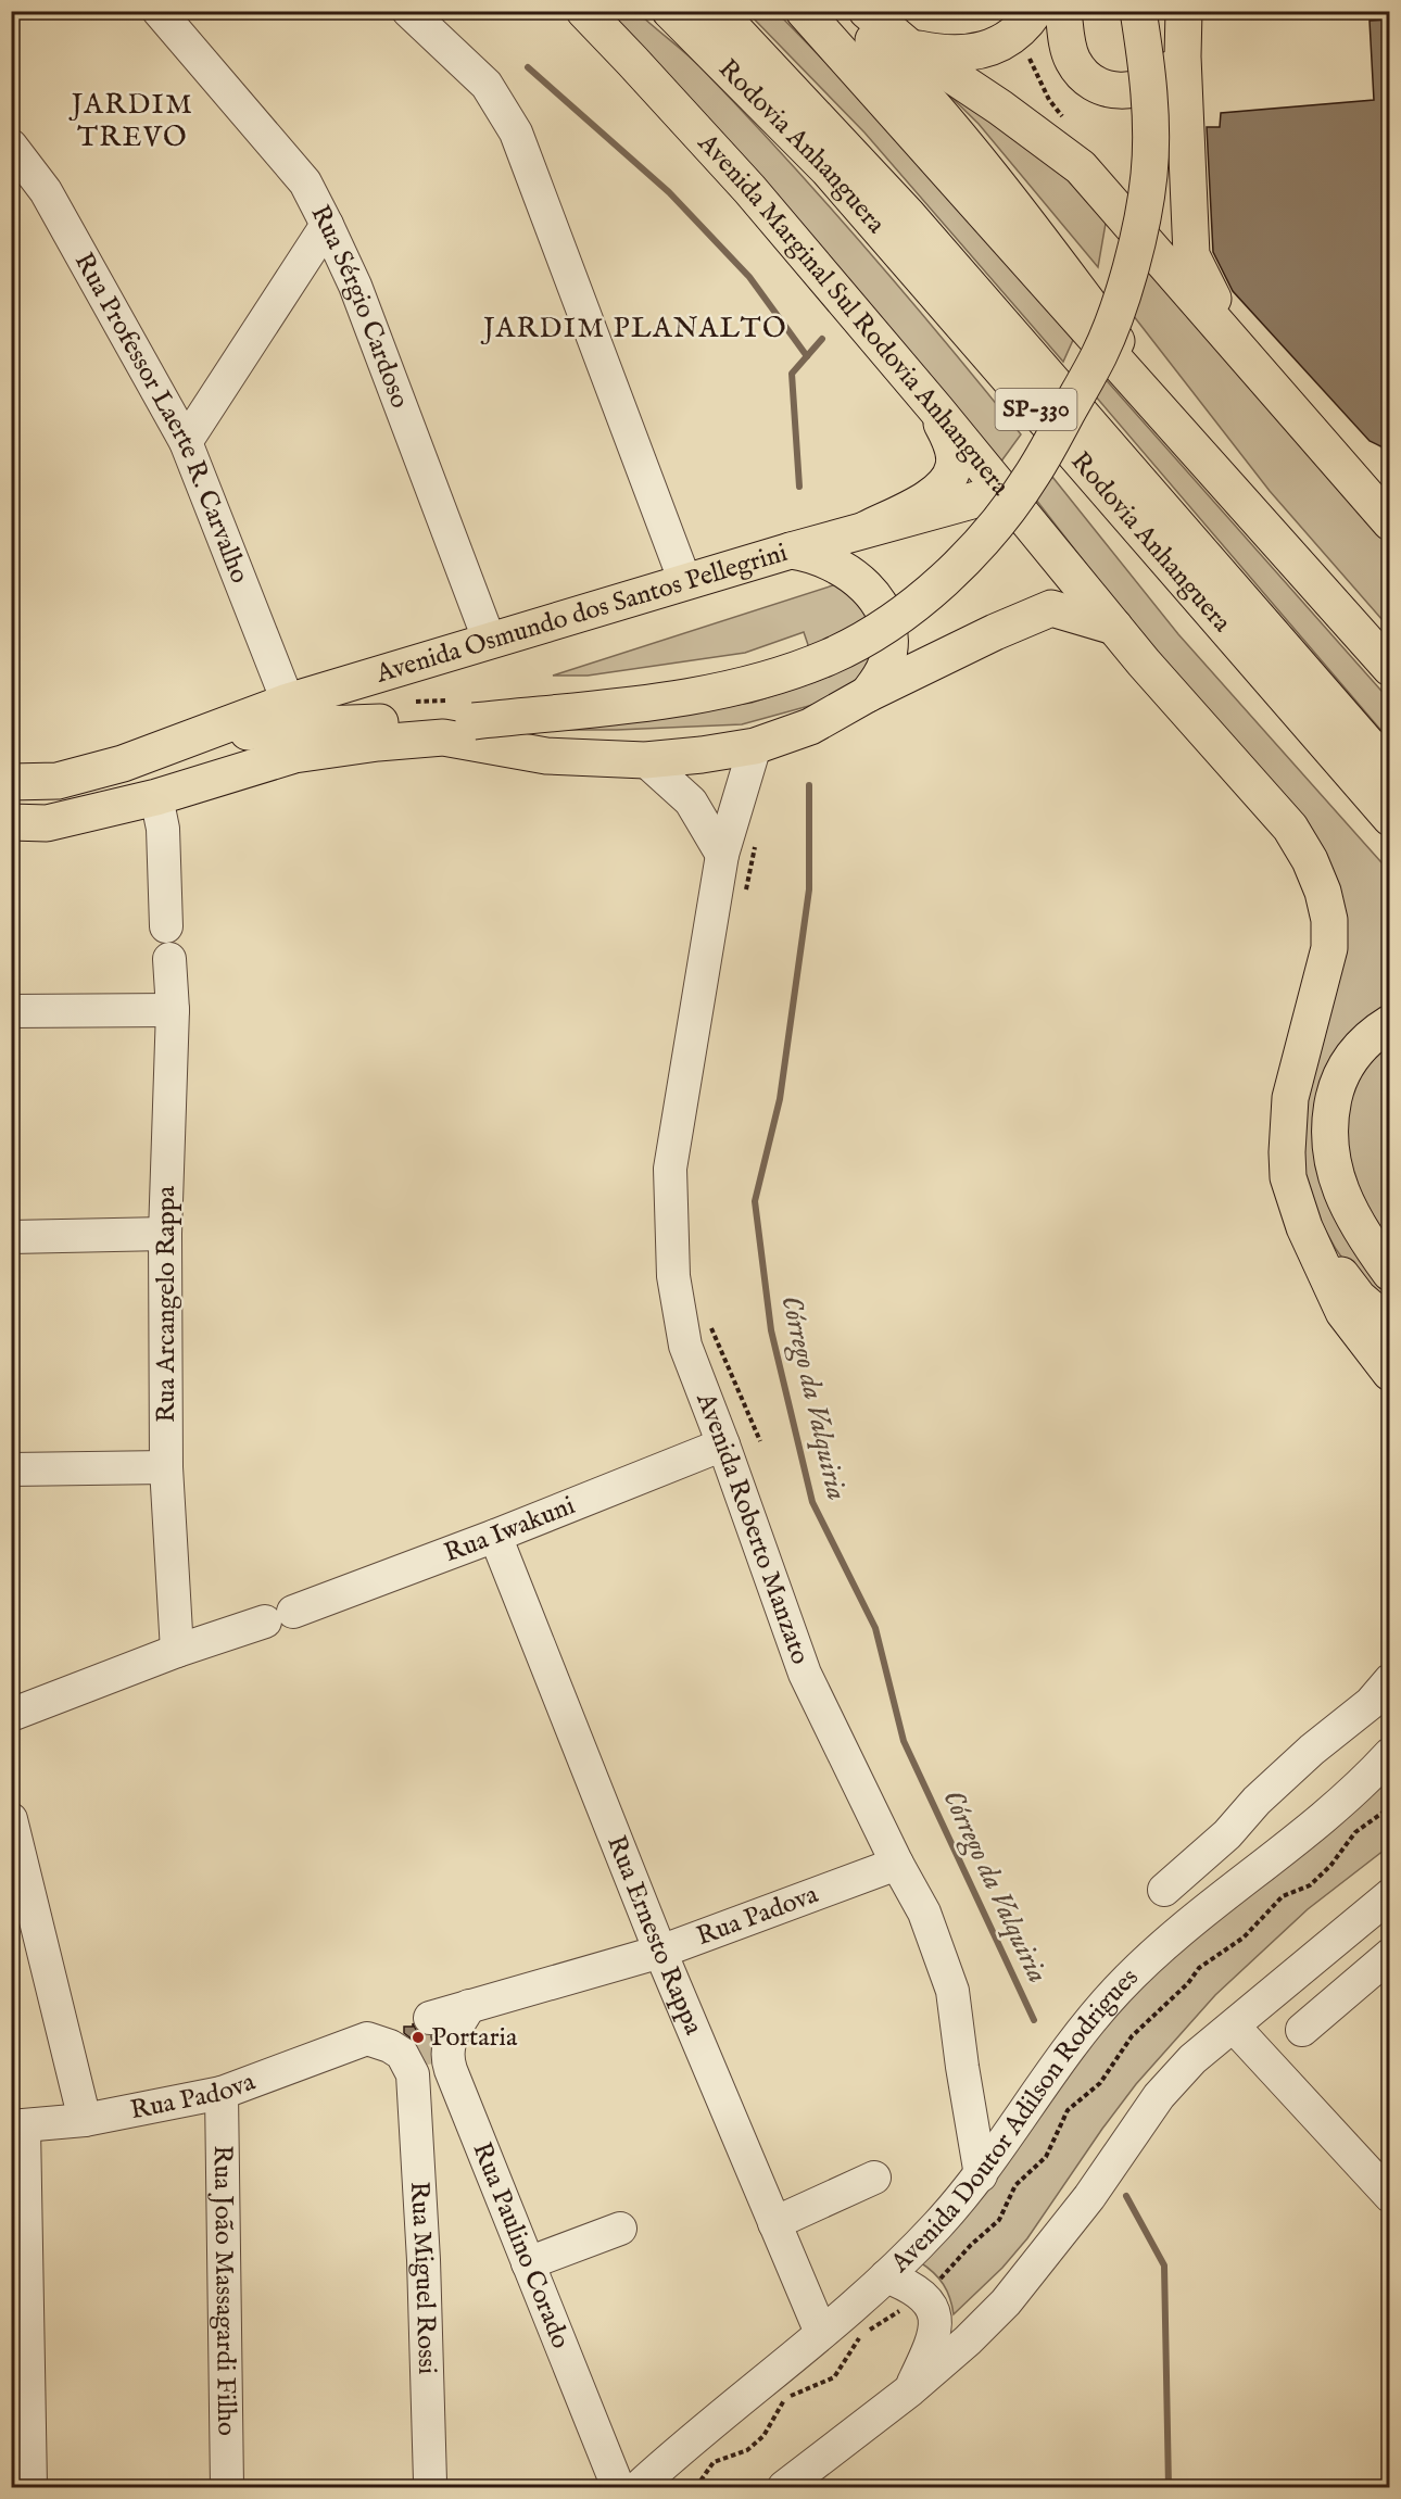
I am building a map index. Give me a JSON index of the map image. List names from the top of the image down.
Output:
{
  "streets": {
    "main road": [
      "Rodovia Anhanguera",
      "Avenida Marginal Sul Rodovia Anhanguera",
      "SP-330",
      "Avenida Osmundo dos Santos Pellegrini"
    ],
    "street": [
      "Rua Sérgio Cardoso",
      "Rua Professor Laerte R. Carvalho",
      "Rua Arcangelo Rappa",
      "Rua Iwakuni",
      "Avenida Roberto Manzato",
      "Rua Padova",
      "Rua Ernesto Rappa",
      "Avenida Doutor Adilson Rodrigues",
      "Rua Paulino Corado",
      "Rua Miguel Rossi",
      "Rua João Massagardi Filho"
    ]
  },
  "crossings": [
    ["Rua Sérgio Cardoso", "Avenida Osmundo dos Santos Pellegrini"],
    ["Avenida Marginal Sul Rodovia Anhanguera", "Avenida Osmundo dos Santos Pellegrini"],
    ["Rua Professor Laerte R. Carvalho", "Avenida Osmundo dos Santos Pellegrini"],
    ["Rua Arcangelo Rappa", "Rua Iwakuni"],
    ["Rua Iwakuni", "Avenida Roberto Manzato"],
    ["Rua Iwakuni", "Rua Ernesto Rappa"],
    ["Avenida Roberto Manzato", "Rua Padova"],
    ["Avenida Roberto Manzato", "Avenida Doutor Adilson Rodrigues"],
    ["Rua Padova", "Rua Ernesto Rappa"],
    ["Rua Padova", "Rua Paulino Corado"],
    ["Rua Padova", "Rua Miguel Rossi"],
    ["Rua Padova", "Rua João Massagardi Filho"],
    ["Rua Ernesto Rappa", "Avenida Doutor Adilson Rodrigues"],
    ["Rua Paulino Corado", "Rua Miguel Rossi"]
  ],
  "districts": ["JARDIM TREVO", "JARDIM PLANALTO"],
  "water": ["Córrego da Valquiria"],
  "places": ["Portaria"]
}
